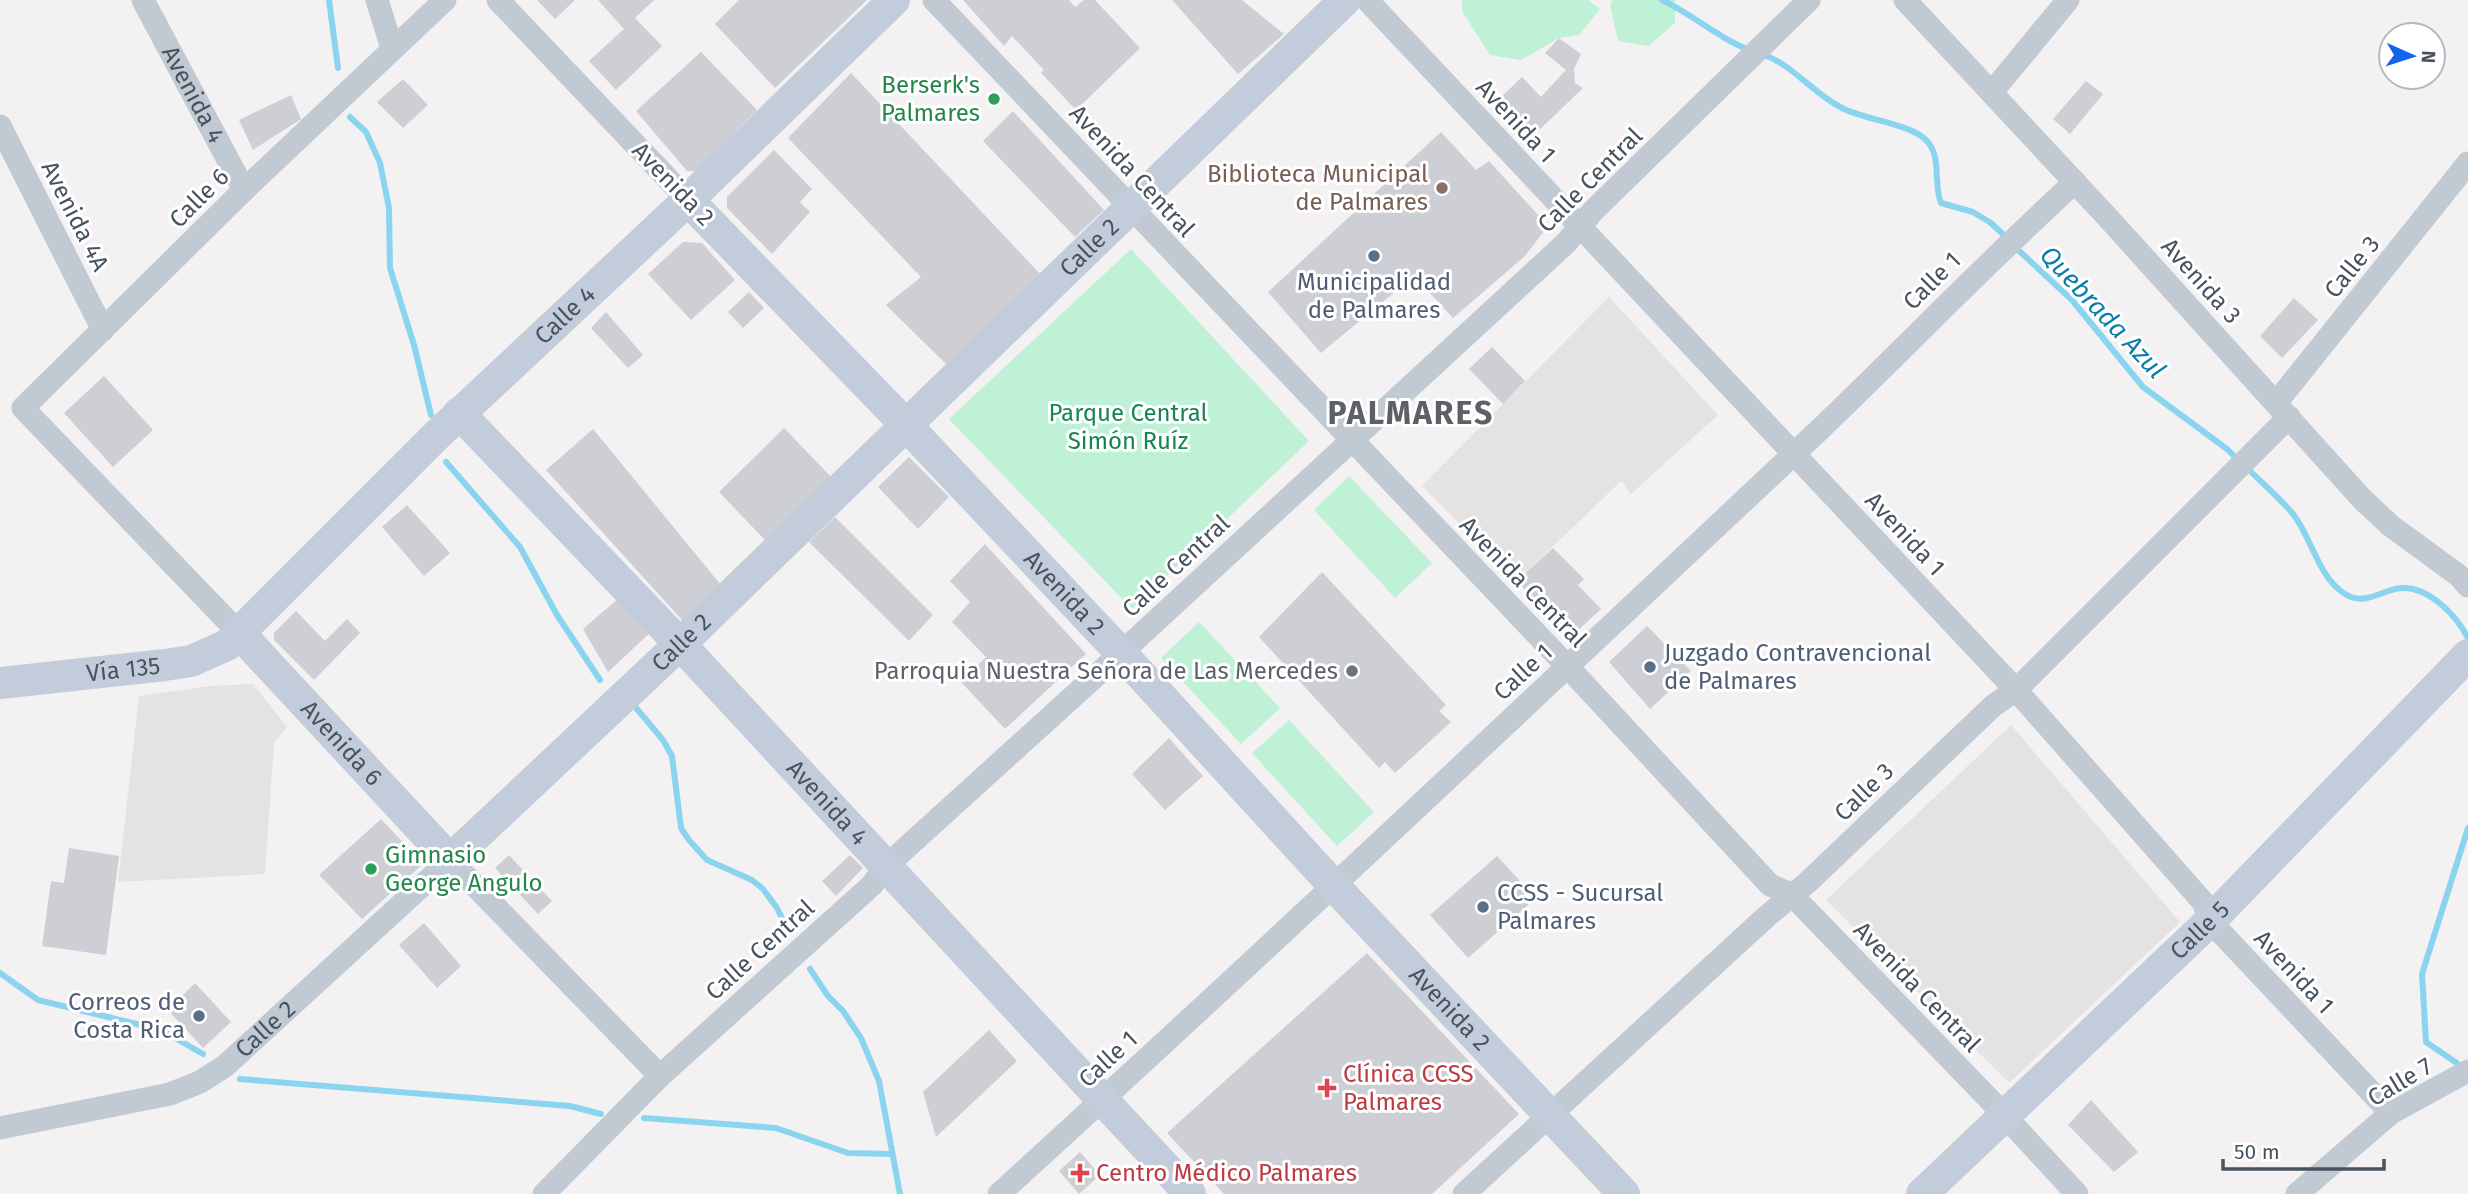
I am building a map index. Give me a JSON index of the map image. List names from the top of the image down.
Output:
{
  "streets": {
    "main road": [
      "Avenida 4",
      "Avenida 2",
      "Calle 2",
      "Calle 4",
      "Vía 135",
      "Avenida 6",
      "Calle 5"
    ],
    "street": [
      "Avenida 1",
      "Avenida Central",
      "Calle Central",
      "Calle 6",
      "Avenida 4A",
      "Calle 3",
      "Calle 1",
      "Avenida 3",
      "Calle 7"
    ]
  },
  "crossings": [
    ["Avenida 4", "Calle Central"],
    ["Avenida 4", "Calle 6"],
    ["Avenida 4", "Calle 2"],
    ["Avenida 4", "Calle 1"],
    ["Avenida 4", "Calle 4"],
    ["Avenida 1", "Calle Central"],
    ["Avenida 1", "Calle 3"],
    ["Avenida 1", "Calle 1"],
    ["Avenida 1", "Calle 5"],
    ["Avenida 1", "Calle 7"],
    ["Avenida Central", "Calle Central"],
    ["Avenida Central", "Calle 2"],
    ["Avenida Central", "Calle 3"],
    ["Avenida Central", "Calle 1"],
    ["Avenida Central", "Calle 5"],
    ["Calle Central", "Avenida 2"],
    ["Calle Central", "Avenida 6"],
    ["Avenida 2", "Calle 2"],
    ["Avenida 2", "Calle 3"],
    ["Avenida 2", "Calle 1"],
    ["Avenida 2", "Calle 4"],
    ["Calle 6", "Avenida 4A"],
    ["Calle 6", "Avenida 6"],
    ["Calle 2", "Avenida 6"],
    ["Calle 3", "Avenida 3"],
    ["Calle 1", "Avenida 3"],
    ["Calle 4", "Vía 135"],
    ["Calle 4", "Avenida 6"],
    ["Vía 135", "Avenida 6"]
  ],
  "districts": ["PALMARES"],
  "water": ["Quebrada Azul"],
  "parks": ["Parque Central Simón Ruíz"],
  "places": {
    "other": [
      "Berserk's Palmares",
      "Biblioteca Municipal de Palmares",
      "Municipalidad de Palmares",
      "Juzgado Contravencional de Palmares",
      "Parroquia Nuestra Señora de Las Mercedes",
      "Gimnasio George Angulo",
      "CCSS - Sucursal Palmares",
      "Correos de Costa Rica"
    ],
    "health": ["Clínica CCSS Palmares", "Centro Médico Palmares"]
  },
  "scale_bar": "50 m",
  "north": "right"
}
